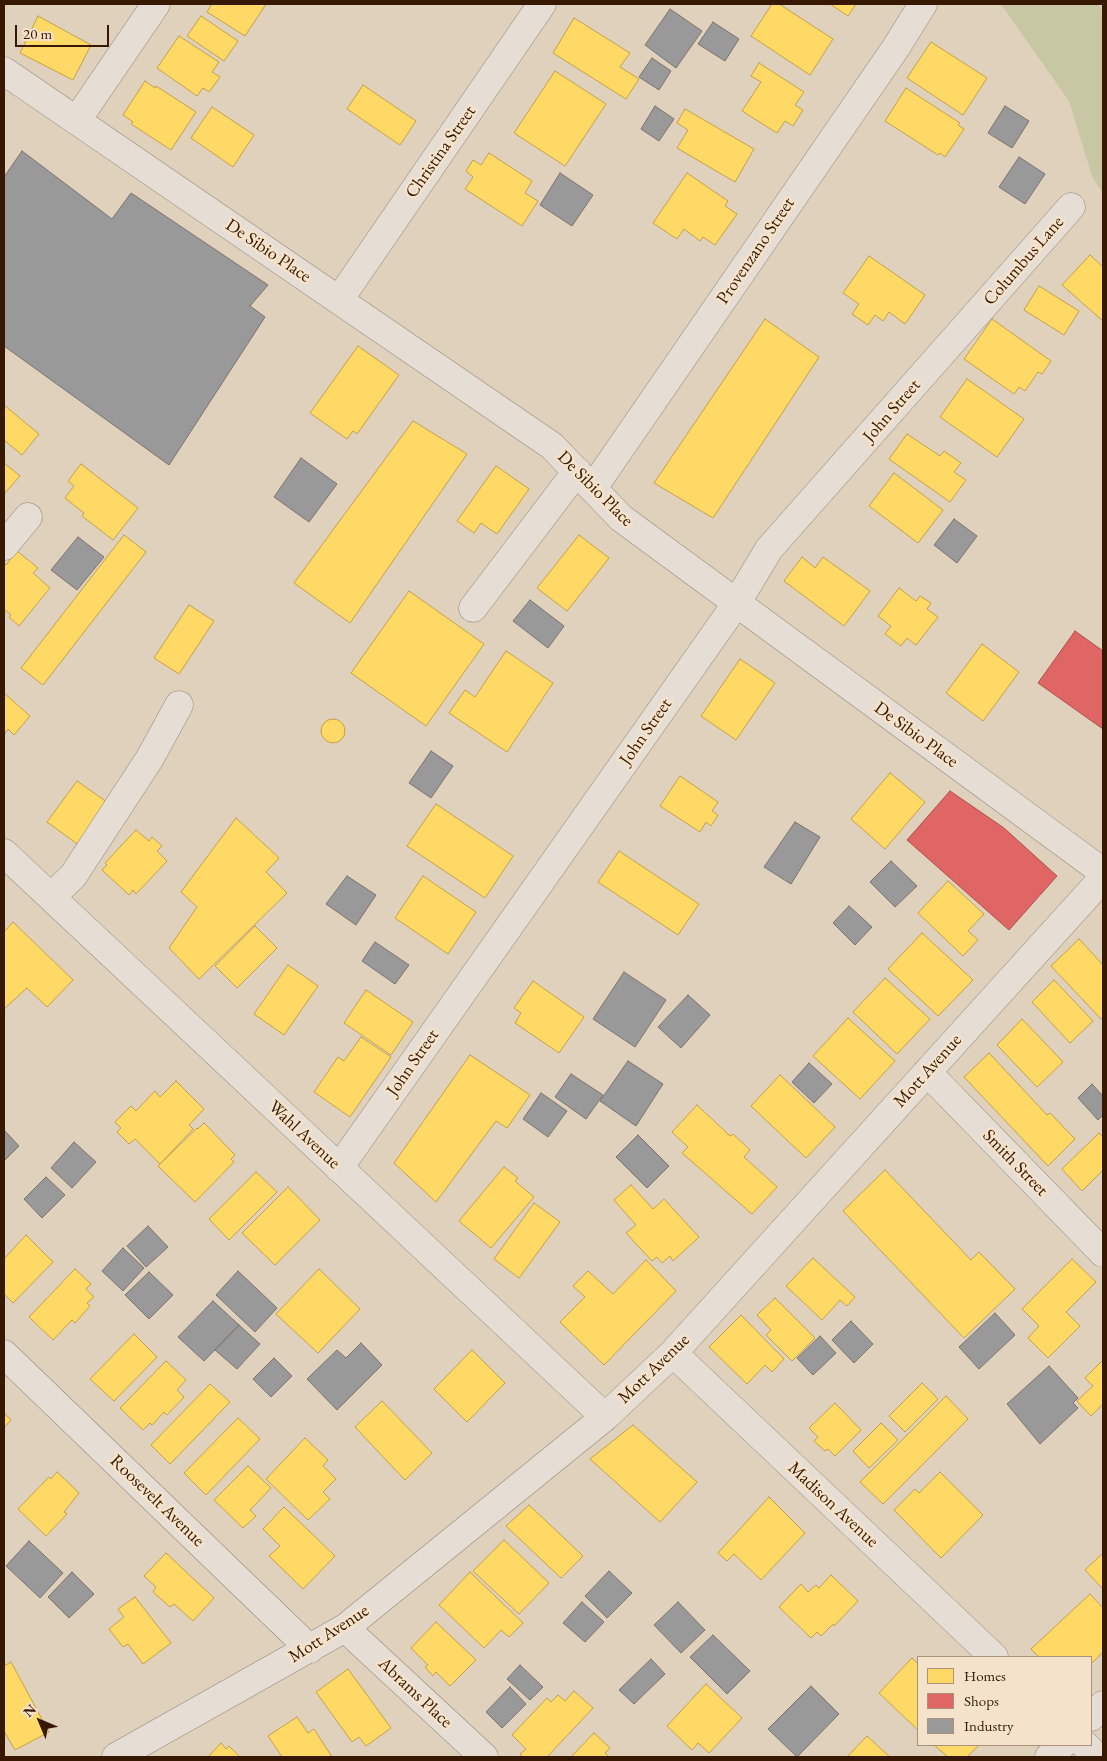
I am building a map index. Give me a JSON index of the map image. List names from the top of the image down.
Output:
{
  "streets": {
    "street": [
      "Christina Street",
      "De Sibio Place",
      "Provenzano Street",
      "Columbus Lane",
      "John Street",
      "Mott Avenue",
      "Wahl Avenue",
      "Smith Street",
      "Roosevelt Avenue",
      "Madison Avenue",
      "Abrams Place"
    ]
  },
  "crossings": [
    ["Christina Street", "De Sibio Place"],
    ["De Sibio Place", "Provenzano Street"],
    ["De Sibio Place", "John Street"],
    ["Columbus Lane", "John Street"],
    ["John Street", "Wahl Avenue"],
    ["Mott Avenue", "Wahl Avenue"],
    ["Mott Avenue", "Smith Street"],
    ["Mott Avenue", "Roosevelt Avenue"],
    ["Mott Avenue", "Madison Avenue"],
    ["Mott Avenue", "Abrams Place"]
  ],
  "legend": ["Homes", "Shops", "Industry"],
  "scale_bar": "20 m",
  "north": "top left"
}
